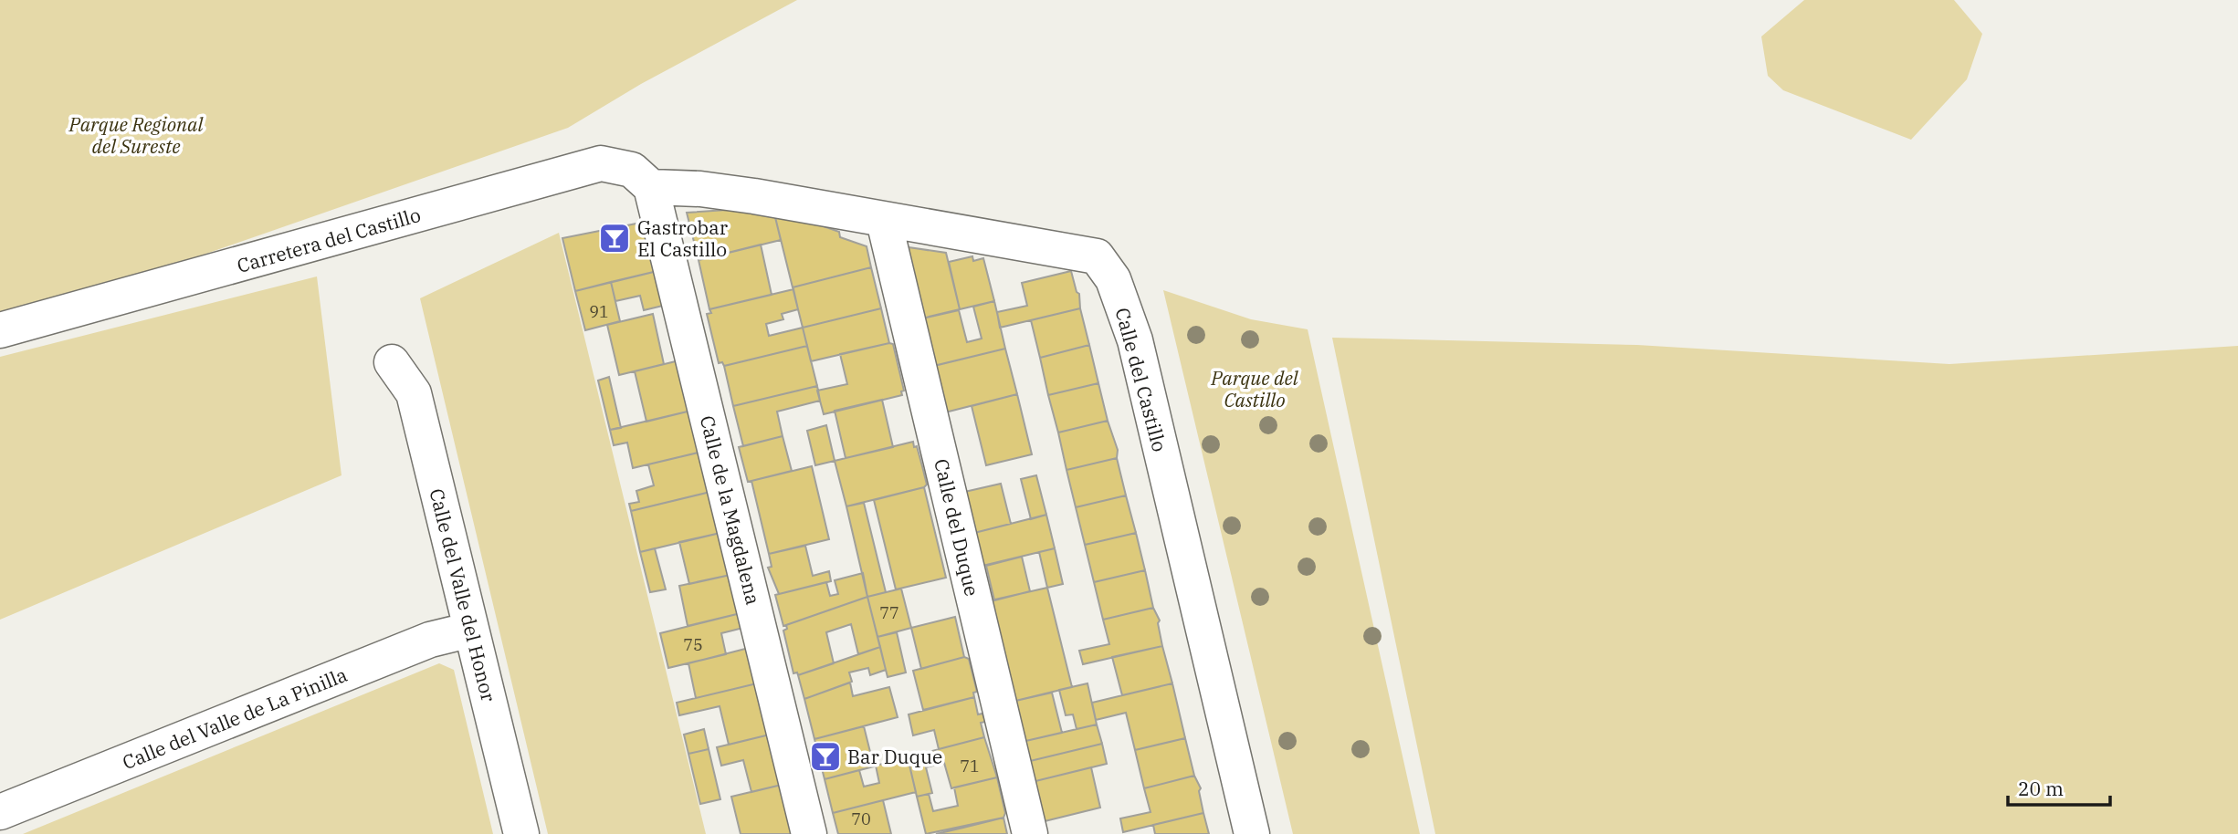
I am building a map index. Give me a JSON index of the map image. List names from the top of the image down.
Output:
{
  "streets": {
    "street": [
      "Carretera del Castillo",
      "Calle del Castillo",
      "Calle de la Magdalena",
      "Calle del Duque",
      "Calle del Valle del Honor",
      "Calle del Valle de La Pinilla"
    ]
  },
  "crossings": [
    ["Carretera del Castillo", "Calle del Castillo"],
    ["Carretera del Castillo", "Calle de la Magdalena"],
    ["Calle del Castillo", "Calle de la Magdalena"],
    ["Calle del Castillo", "Calle del Duque"],
    ["Calle del Valle del Honor", "Calle del Valle de La Pinilla"]
  ],
  "parks": ["Parque Regional del Sureste", "Parque del Castillo"],
  "places": {
    "bar": ["Gastrobar El Castillo", "Bar Duque"]
  },
  "house_numbers": [
    "91",
    "77",
    "75",
    "71",
    "70"
  ],
  "scale_bar": "20 m"
}
